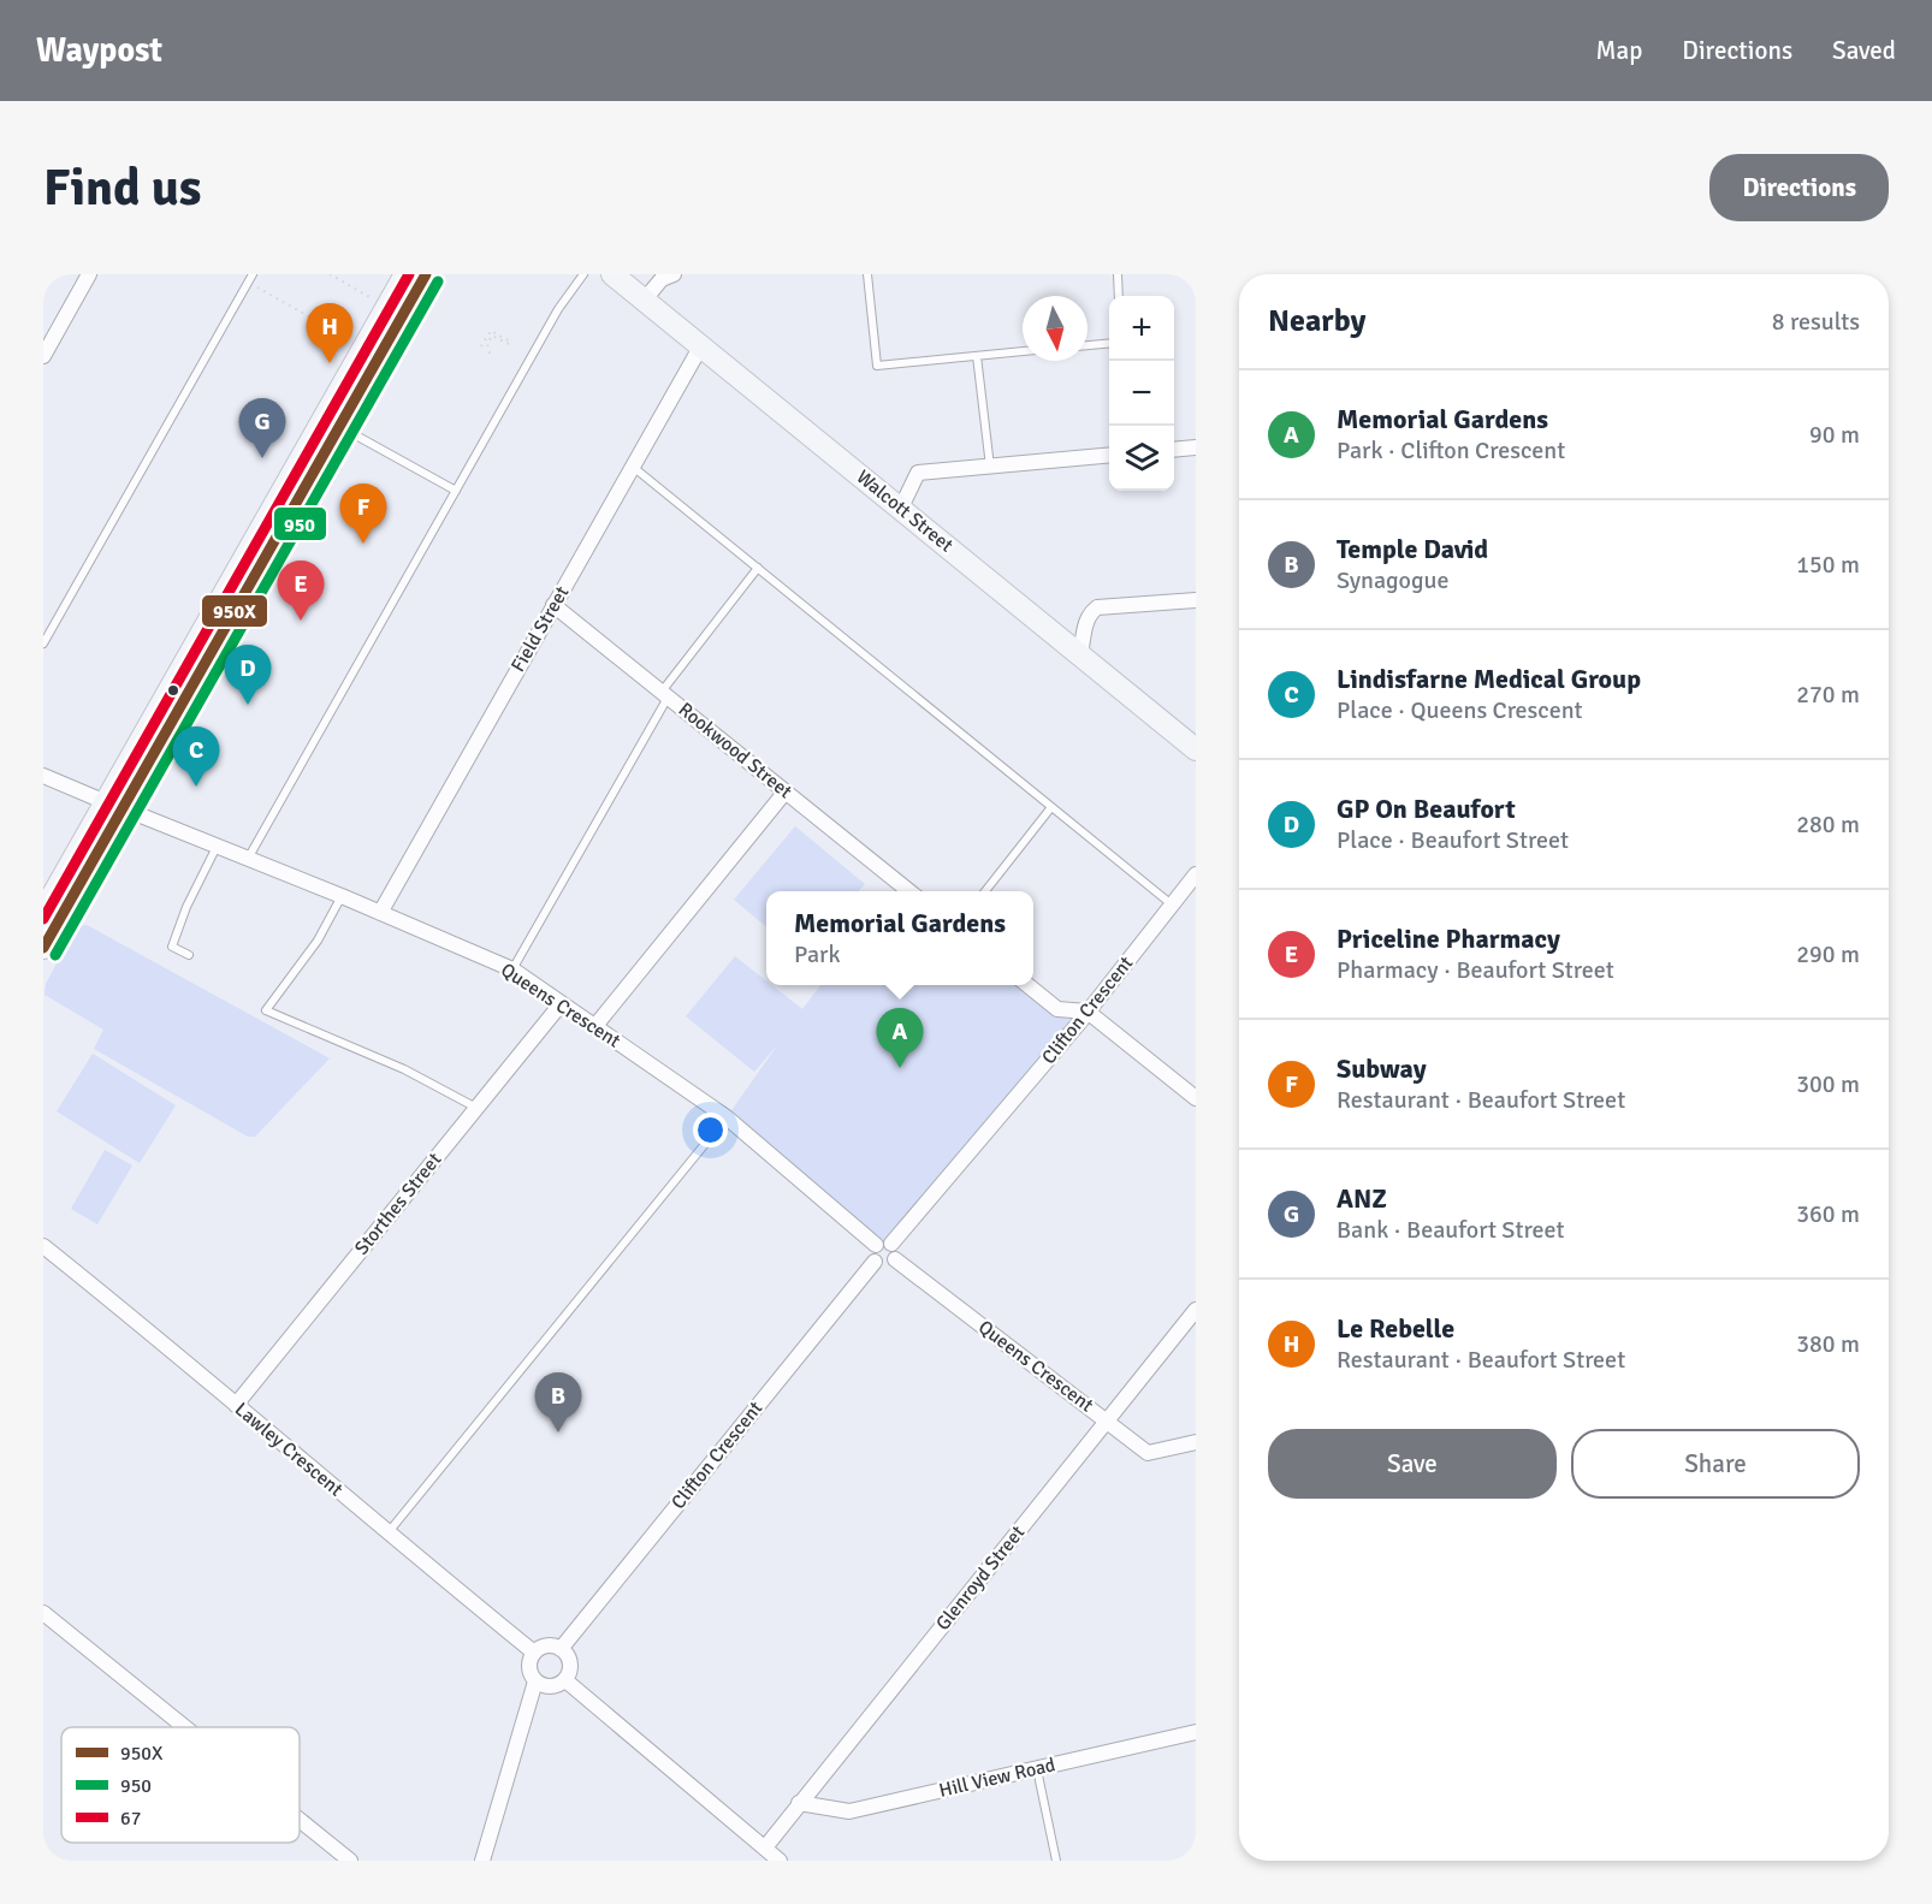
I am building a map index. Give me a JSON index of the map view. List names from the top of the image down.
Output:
{
  "streets": {
    "main road": ["Walcott Street"],
    "street": [
      "Field Street",
      "Rookwood Street",
      "Queens Crescent",
      "Clifton Crescent",
      "Storthes Street",
      "Lawley Crescent",
      "Glenroyd Street",
      "Hill View Road"
    ]
  },
  "crossings": [
    ["Walcott Street", "Field Street"],
    ["Field Street", "Rookwood Street"],
    ["Field Street", "Queens Crescent"],
    ["Queens Crescent", "Clifton Crescent"],
    ["Queens Crescent", "Storthes Street"],
    ["Queens Crescent", "Glenroyd Street"],
    ["Clifton Crescent", "Lawley Crescent"],
    ["Storthes Street", "Lawley Crescent"],
    ["Glenroyd Street", "Hill View Road"]
  ],
  "lines": ["transit line 950X", "transit line 67", "transit line 950"],
  "legend": ["950X", "950", "67"],
  "north": "bottom",
  "page": {
    "header": "Waypost",
    "nav": ["Map", "Directions", "Saved"],
    "buttons": [
      "Directions",
      ["Save", "Share"]
    ],
    "title": "Find us",
    "heading": ["Nearby", "8 results"],
    "map_buttons": ["+", "−"],
    "pins": [
      "H",
      "G",
      "F",
      "E",
      "D",
      "C",
      "A",
      "B"
    ],
    "list": [
      {
        "mark": "A",
        "name": "Memorial Gardens",
        "note": "Park · Clifton Crescent",
        "value": "90 m"
      },
      {
        "mark": "B",
        "name": "Temple David",
        "note": "Synagogue",
        "value": "150 m"
      },
      {
        "mark": "C",
        "name": "Lindisfarne Medical Group",
        "note": "Place · Queens Crescent",
        "value": "270 m"
      },
      {
        "mark": "D",
        "name": "GP On Beaufort",
        "note": "Place · Beaufort Street",
        "value": "280 m"
      },
      {
        "mark": "E",
        "name": "Priceline Pharmacy",
        "note": "Pharmacy · Beaufort Street",
        "value": "290 m"
      },
      {
        "mark": "F",
        "name": "Subway",
        "note": "Restaurant · Beaufort Street",
        "value": "300 m"
      },
      {
        "mark": "G",
        "name": "ANZ",
        "note": "Bank · Beaufort Street",
        "value": "360 m"
      },
      {
        "mark": "H",
        "name": "Le Rebelle",
        "note": "Restaurant · Beaufort Street",
        "value": "380 m"
      }
    ],
    "popup": ["Memorial Gardens", "Park"]
  }
}
